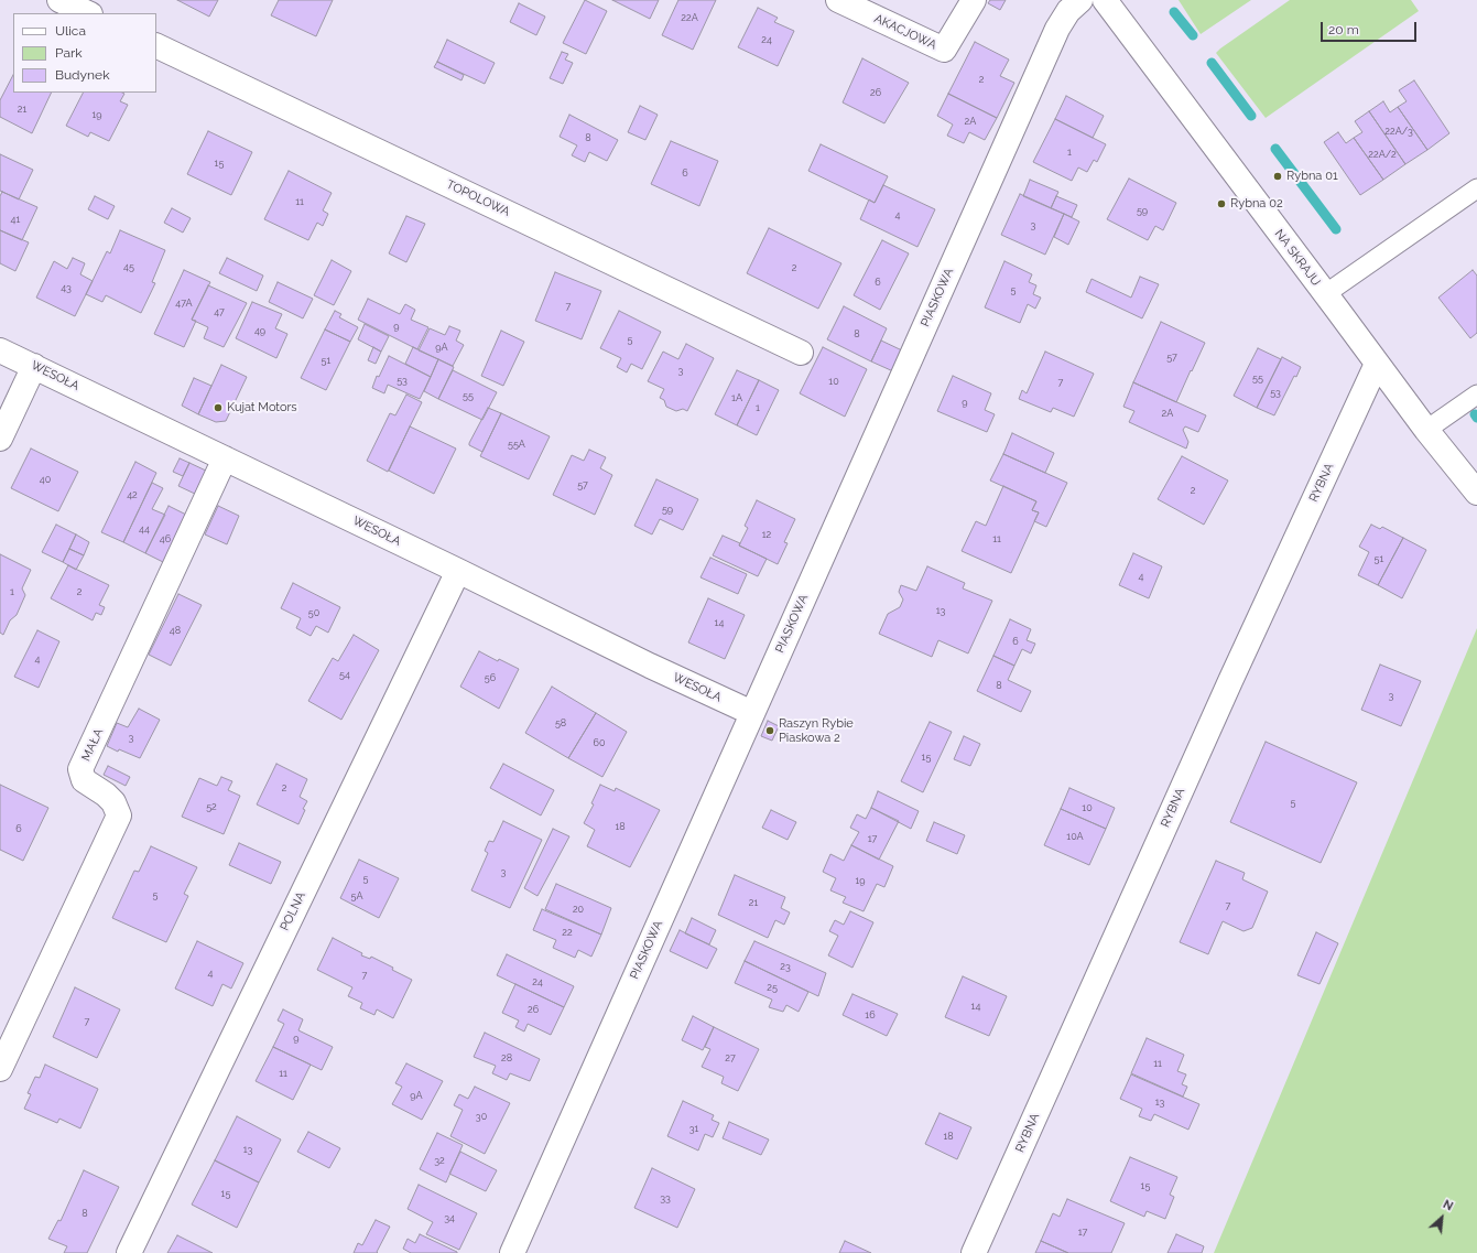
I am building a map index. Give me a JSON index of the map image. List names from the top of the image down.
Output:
{
  "streets": {
    "street": [
      "AKACJOWA",
      "TOPOLOWA",
      "NA SKRAJU",
      "PIASKOWA",
      "WESOŁA",
      "RYBNA",
      "MAŁA",
      "POLNA"
    ]
  },
  "crossings": [
    ["NA SKRAJU", "RYBNA"],
    ["PIASKOWA", "WESOŁA"],
    ["WESOŁA", "MAŁA"],
    ["WESOŁA", "POLNA"]
  ],
  "places": [
    "Rybna 01",
    "Rybna 02",
    "Kujat Motors",
    "Raszyn Rybie Piaskowa 2"
  ],
  "house_numbers": [
    "22A",
    "24",
    "2",
    "26",
    "21",
    "19",
    "2A",
    "22A/3",
    "8",
    "1",
    "22A/2",
    "15",
    "6",
    "11",
    "59",
    "4",
    "41",
    "3",
    "45",
    "2",
    "6",
    "43",
    "5",
    "47A",
    "7",
    "47",
    "9",
    "49",
    "8",
    "5",
    "9A",
    "57",
    "51",
    "3",
    "55",
    "53",
    "10",
    "7",
    "53",
    "55",
    "1A",
    "9",
    "1",
    "2A",
    "55A",
    "40",
    "57",
    "2",
    "42",
    "59",
    "44",
    "12",
    "46",
    "11",
    "51",
    "4",
    "1",
    "2",
    "13",
    "50",
    "14",
    "48",
    "6",
    "4",
    "54",
    "56",
    "8",
    "3",
    "58",
    "3",
    "60",
    "15",
    "2",
    "5",
    "52",
    "10",
    "18",
    "6",
    "10A",
    "17",
    "3",
    "5",
    "19",
    "5",
    "5A",
    "21",
    "7",
    "20",
    "22",
    "23",
    "4",
    "7",
    "24",
    "25",
    "14",
    "26",
    "16",
    "7",
    "9",
    "28",
    "27",
    "11",
    "11",
    "9A",
    "13",
    "30",
    "31",
    "18",
    "13",
    "32",
    "15",
    "15",
    "33",
    "8",
    "34",
    "17"
  ],
  "legend": ["Ulica", "Park", "Budynek"],
  "scale_bar": "20 m",
  "north": "top right"
}
